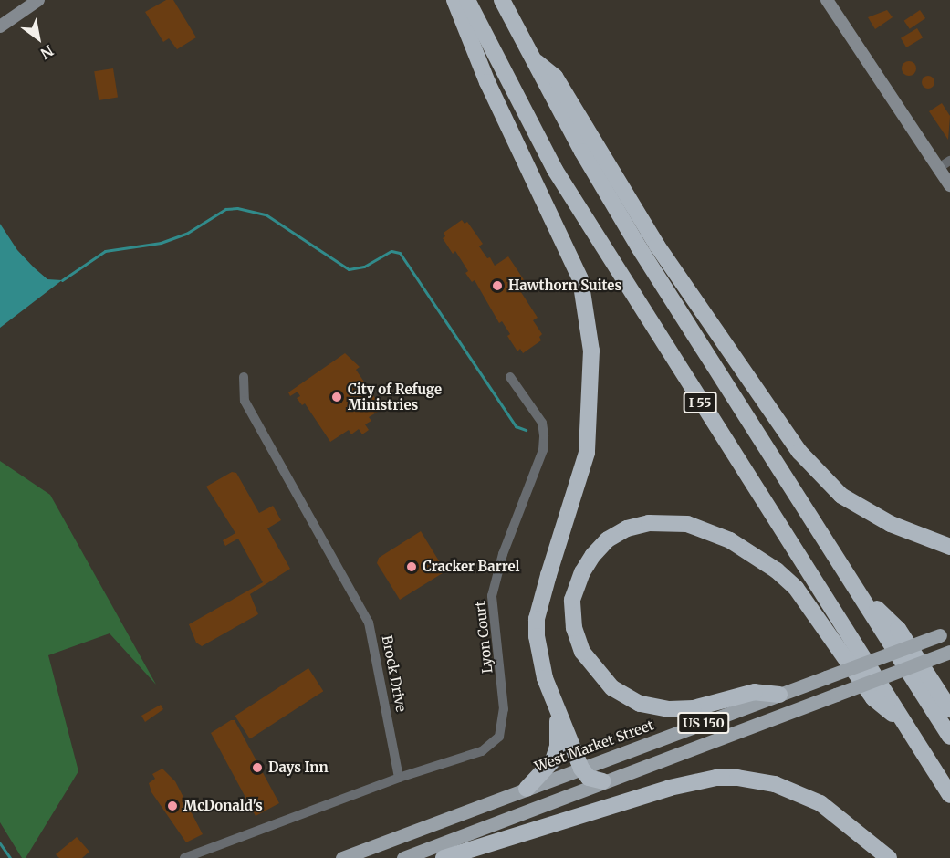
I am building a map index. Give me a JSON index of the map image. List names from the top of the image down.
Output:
{
  "streets": {
    "highway": ["I 55"],
    "main road": ["US 150", "West Market Street"],
    "street": ["Lyon Court", "Brock Drive"]
  },
  "crossings": [
    ["Lyon Court", "Brock Drive"]
  ],
  "places": [
    "Hawthorn Suites",
    "City of Refuge Ministries",
    "Cracker Barrel",
    "Days Inn",
    "McDonald's"
  ],
  "north": "bottom right"
}
